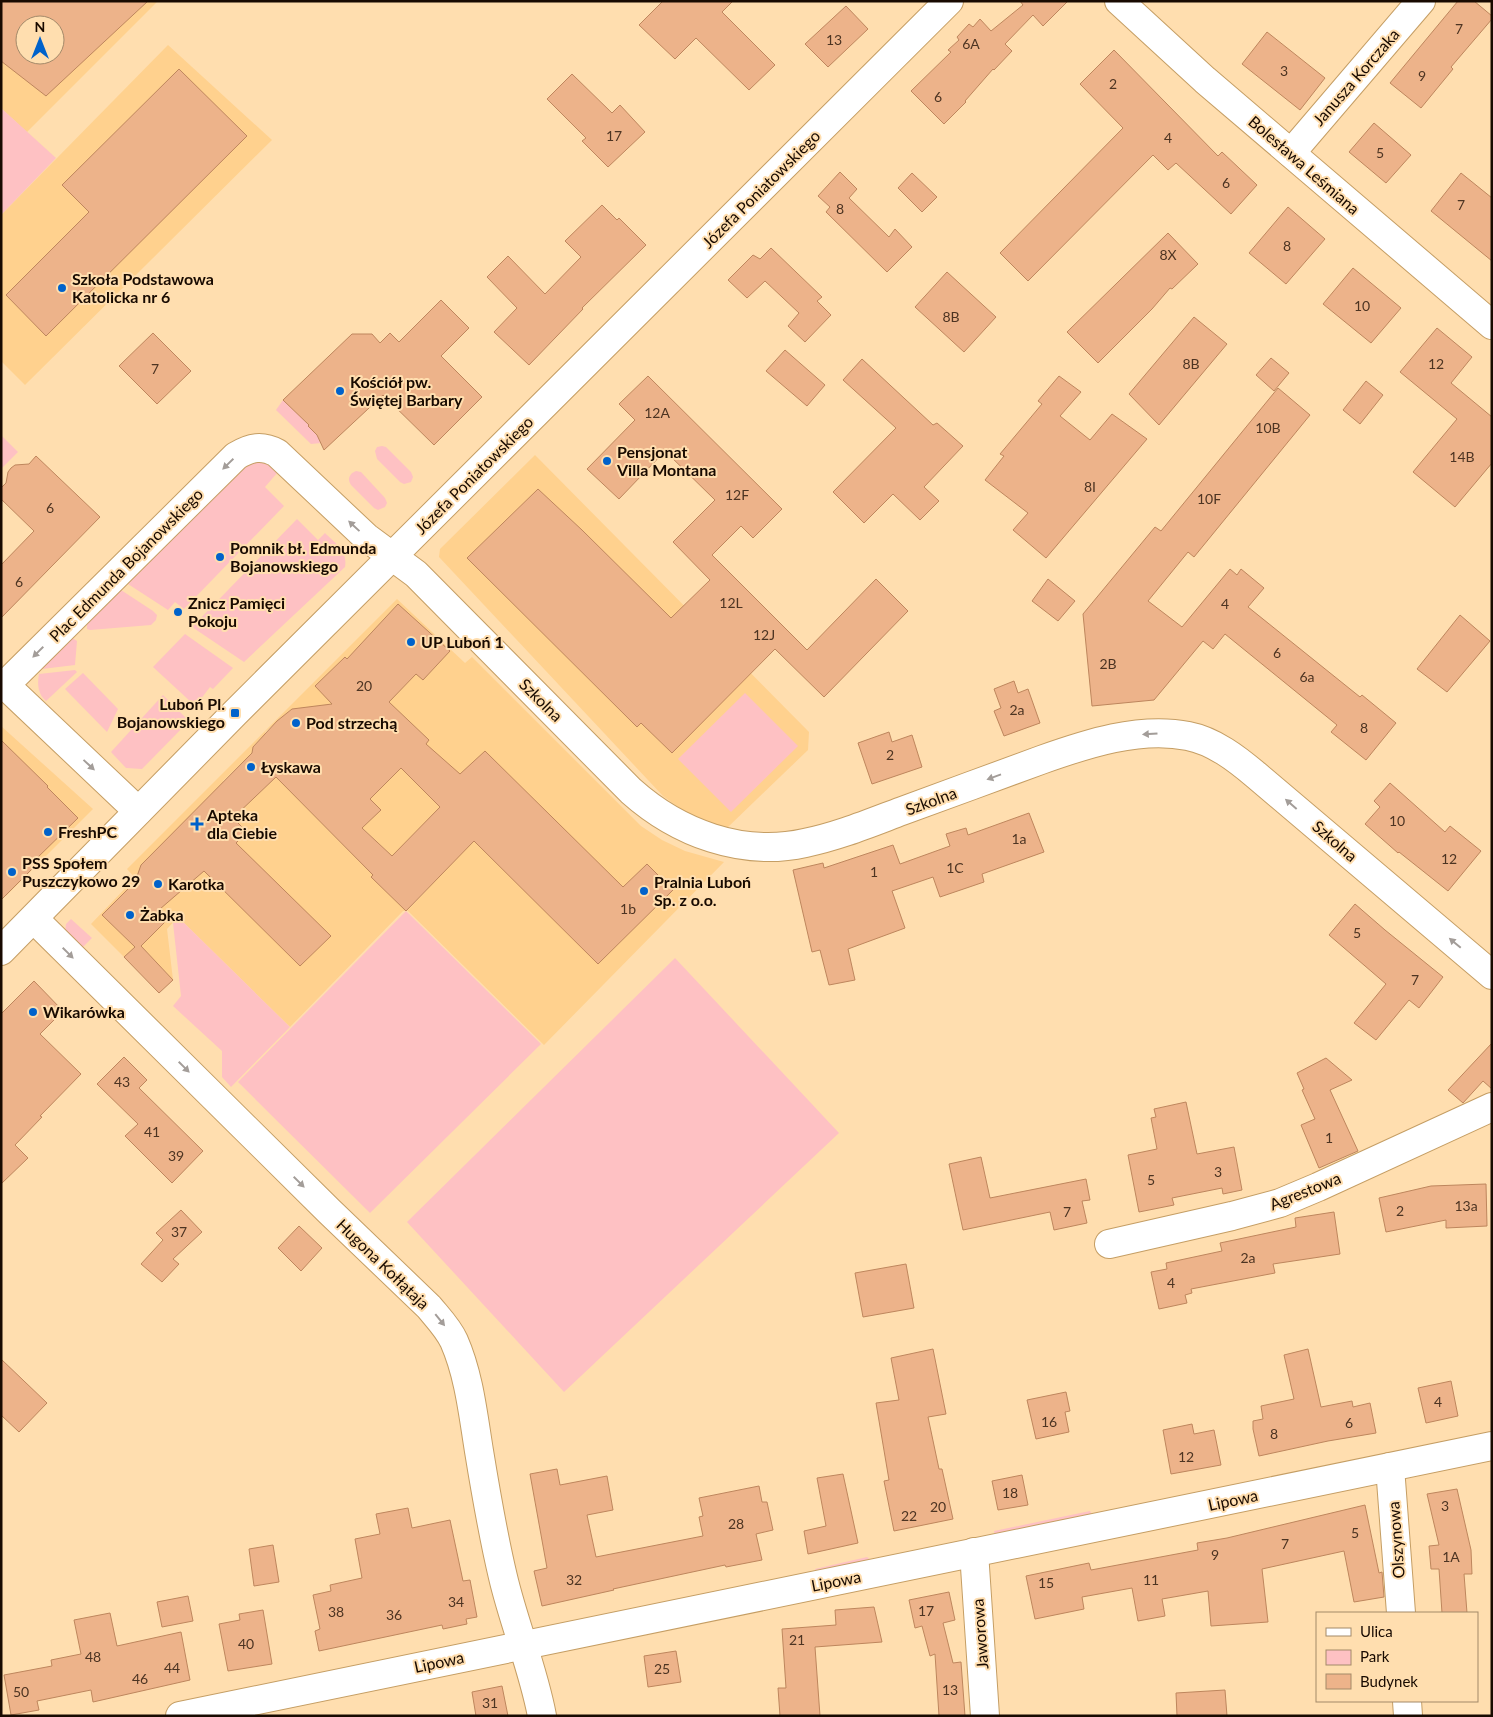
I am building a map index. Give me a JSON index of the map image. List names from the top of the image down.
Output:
{
  "streets": {
    "street": [
      "Janusza Korczaka",
      "Bolesława Leśmiana",
      "Józefa Poniatowskiego",
      "Plac Edmunda Bojanowskiego",
      "Szkolna",
      "Agrestowa",
      "Hugona Kołłątaja",
      "Lipowa",
      "Olszynowa",
      "Jaworowa"
    ]
  },
  "crossings": [
    ["Janusza Korczaka", "Bolesława Leśmiana"],
    ["Józefa Poniatowskiego", "Plac Edmunda Bojanowskiego"],
    ["Józefa Poniatowskiego", "Szkolna"],
    ["Józefa Poniatowskiego", "Hugona Kołłątaja"],
    ["Plac Edmunda Bojanowskiego", "Szkolna"],
    ["Hugona Kołłątaja", "Lipowa"],
    ["Lipowa", "Olszynowa"],
    ["Lipowa", "Jaworowa"]
  ],
  "one_way": ["Szkolna", "Hugona Kołłątaja"],
  "places": {
    "other": [
      "Szkoła Podstawowa Katolicka nr 6",
      "Kościół pw. Świętej Barbary",
      "Pensjonat Villa Montana",
      "Pomnik bł. Edmunda Bojanowskiego",
      "Znicz Pamięci Pokoju",
      "UP Luboń 1",
      "Pod strzechą",
      "Łyskawa",
      "FreshPC",
      "PSS Społem Puszczykowo 29",
      "Karotka",
      "Pralnia Luboń Sp. z o.o.",
      "Żabka",
      "Wikarówka"
    ],
    "transit": ["Luboń Pl. Bojanowskiego"],
    "health": ["Apteka dla Ciebie"]
  },
  "house_numbers": [
    "7",
    "13",
    "6A",
    "3",
    "9",
    "2",
    "6",
    "17",
    "4",
    "5",
    "6",
    "7",
    "8",
    "8",
    "8X",
    "10",
    "8B",
    "8B",
    "12",
    "7",
    "12A",
    "10B",
    "14B",
    "8I",
    "12F",
    "10F",
    "6",
    "6",
    "12L",
    "4",
    "12J",
    "6",
    "2B",
    "6a",
    "20",
    "2a",
    "8",
    "2",
    "10",
    "1a",
    "12",
    "1C",
    "1",
    "1b",
    "5",
    "7",
    "43",
    "41",
    "1",
    "39",
    "3",
    "5",
    "13a",
    "2",
    "7",
    "37",
    "2a",
    "4",
    "4",
    "16",
    "6",
    "8",
    "12",
    "18",
    "3",
    "20",
    "22",
    "28",
    "5",
    "7",
    "9",
    "1A",
    "32",
    "11",
    "15",
    "34",
    "17",
    "38",
    "36",
    "21",
    "40",
    "48",
    "44",
    "25",
    "46",
    "13",
    "50",
    "31"
  ],
  "legend": ["Ulica", "Park", "Budynek"],
  "north": "top"
}
